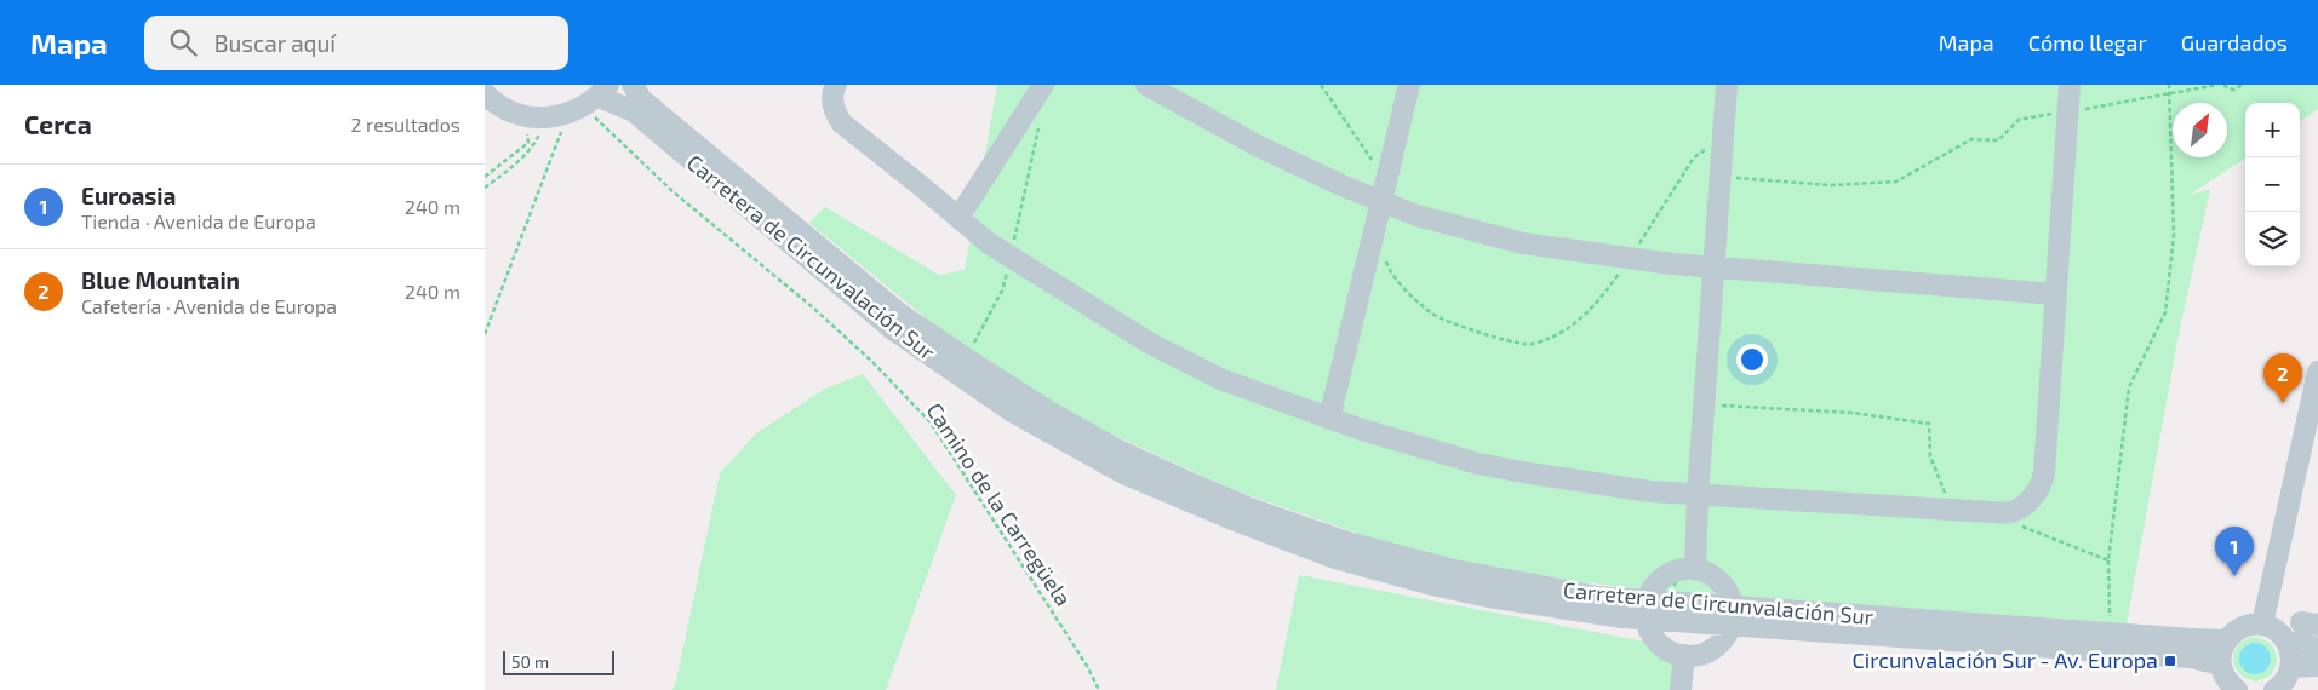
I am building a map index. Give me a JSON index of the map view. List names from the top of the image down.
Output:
{
  "streets": {
    "street": ["Carretera de Circunvalación Sur"],
    "path": ["Camino de la Carregüela"]
  },
  "crossings": [
    ["Carretera de Circunvalación Sur", "Camino de la Carregüela"]
  ],
  "places": {
    "transit": ["Circunvalación Sur - Av. Europa"]
  },
  "scale_bar": "50 m",
  "north": "top right",
  "page": {
    "header": "Mapa",
    "search": "Buscar aquí",
    "nav": ["Mapa", "Cómo llegar", "Guardados"],
    "heading": ["Cerca", "2 resultados"],
    "map_buttons": ["+", "−"],
    "list": [
      {
        "mark": "1",
        "name": "Euroasia",
        "note": "Tienda · Avenida de Europa",
        "value": "240 m"
      },
      {
        "mark": "2",
        "name": "Blue Mountain",
        "note": "Cafetería · Avenida de Europa",
        "value": "240 m"
      }
    ],
    "pins": ["2", "1"],
    "scale": "50 m"
  }
}
